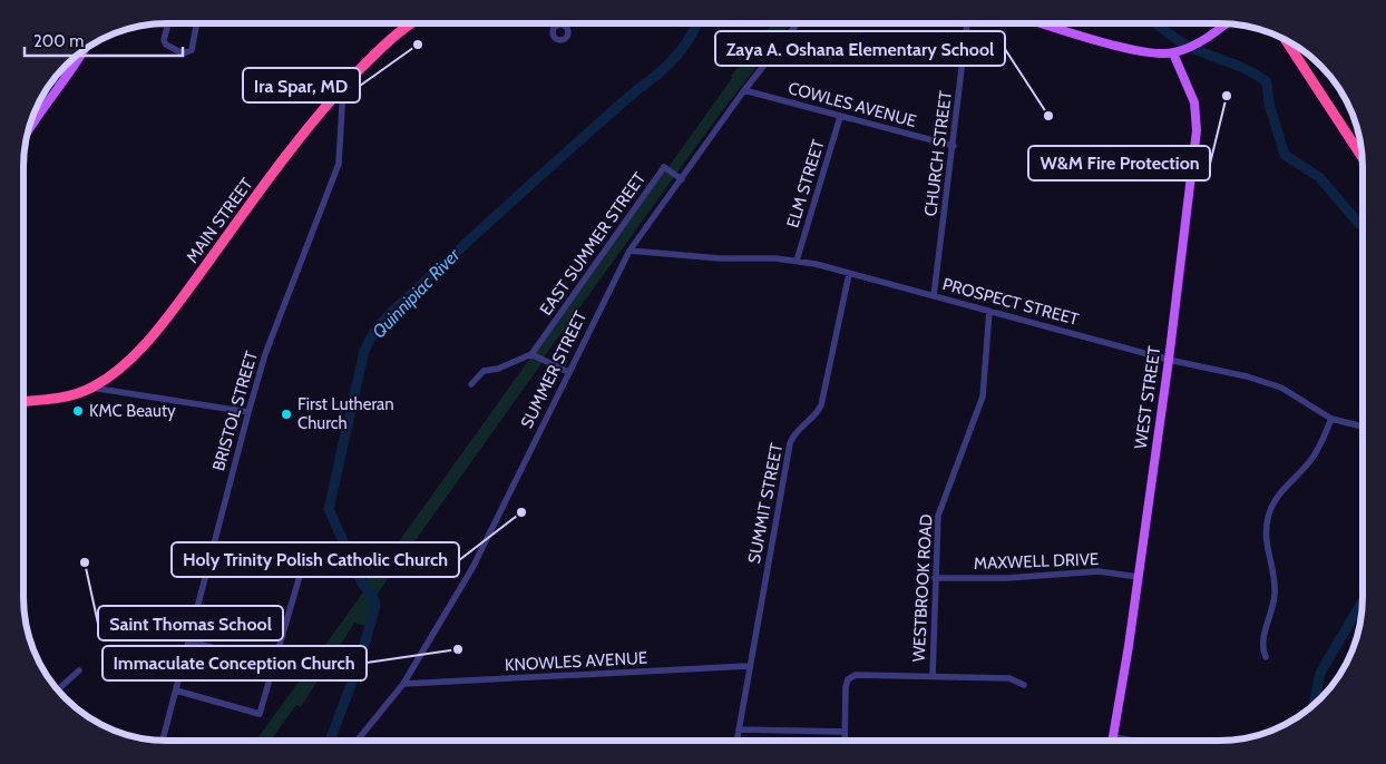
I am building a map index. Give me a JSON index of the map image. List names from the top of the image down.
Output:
{
  "streets": {
    "highway": ["MAIN STREET"],
    "main road": ["WEST STREET"],
    "street": [
      "COWLES AVENUE",
      "CHURCH STREET",
      "ELM STREET",
      "EAST SUMMER STREET",
      "PROSPECT STREET",
      "SUMMER STREET",
      "BRISTOL STREET",
      "SUMMIT STREET",
      "MAXWELL DRIVE",
      "WESTBROOK ROAD",
      "KNOWLES AVENUE"
    ]
  },
  "crossings": [
    ["COWLES AVENUE", "CHURCH STREET"],
    ["COWLES AVENUE", "ELM STREET"],
    ["COWLES AVENUE", "SUMMER STREET"],
    ["CHURCH STREET", "PROSPECT STREET"],
    ["ELM STREET", "PROSPECT STREET"],
    ["MAIN STREET", "BRISTOL STREET"],
    ["EAST SUMMER STREET", "SUMMER STREET"],
    ["PROSPECT STREET", "SUMMER STREET"],
    ["PROSPECT STREET", "WEST STREET"],
    ["PROSPECT STREET", "SUMMIT STREET"],
    ["PROSPECT STREET", "WESTBROOK ROAD"],
    ["SUMMER STREET", "KNOWLES AVENUE"],
    ["WEST STREET", "MAXWELL DRIVE"],
    ["SUMMIT STREET", "KNOWLES AVENUE"],
    ["MAXWELL DRIVE", "WESTBROOK ROAD"]
  ],
  "water": ["Quinnipiac River"],
  "places": [
    "Ira Spar, MD",
    "W&M Fire Protection",
    "Zaya A. Oshana Elementary School",
    "KMC Beauty",
    "First Lutheran Church",
    "Holy Trinity Polish Catholic Church",
    "Saint Thomas School",
    "Immaculate Conception Church"
  ],
  "scale_bar": "200 m"
}
